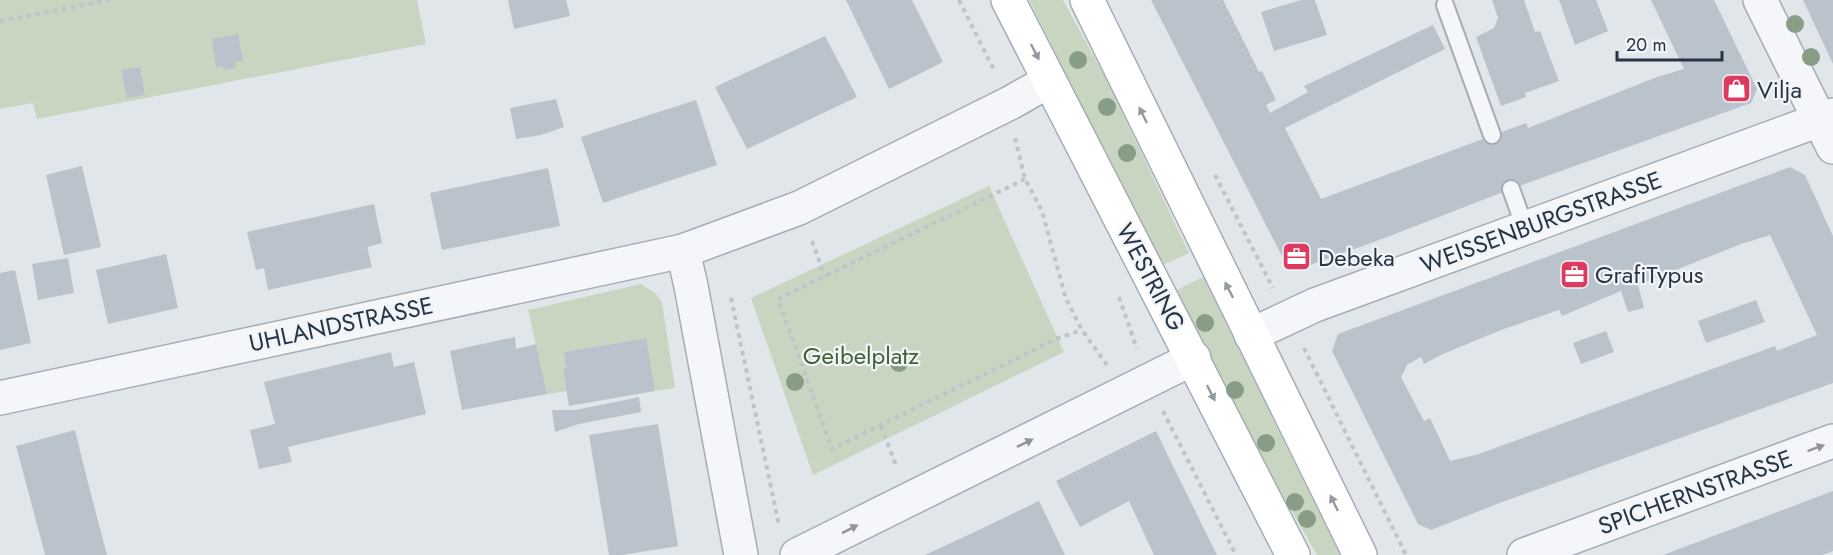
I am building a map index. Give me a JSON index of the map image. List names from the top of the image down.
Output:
{
  "streets": {
    "main road": ["WESTRING"],
    "street": ["WEISSENBURGSTRASSE", "UHLANDSTRASSE", "SPICHERNSTRASSE"]
  },
  "one_way": ["SPICHERNSTRASSE"],
  "parks": ["Geibelplatz"],
  "places": {
    "shop": ["Vilja"],
    "office": ["Debeka", "GrafiTypus"]
  },
  "scale_bar": "20 m"
}
